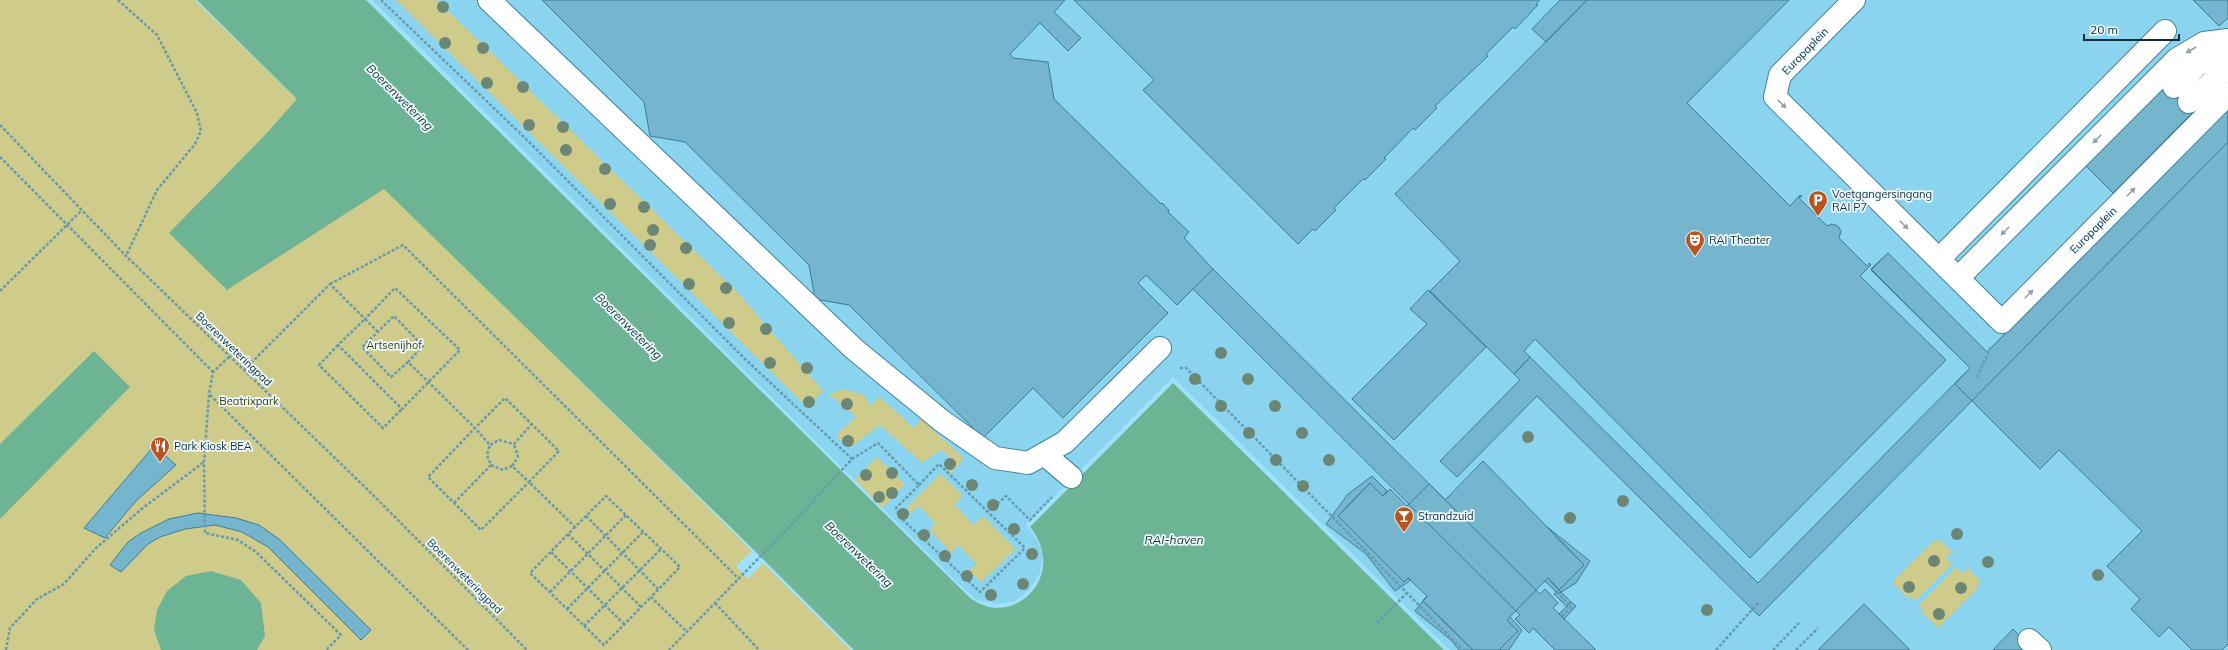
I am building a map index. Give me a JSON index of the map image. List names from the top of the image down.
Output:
{
  "streets": {
    "lane": ["Europaplein"],
    "path": ["Boerenweteringpad"]
  },
  "water": ["Boerenwetering", "RAI-haven"],
  "parks": ["Artsenijhof", "Beatrixpark"],
  "places": {
    "parking": ["Voetgangersingang RAI P7"],
    "theatre": ["RAI Theater"],
    "restaurant": ["Park Kiosk BEA"],
    "bar": ["Strandzuid"]
  },
  "scale_bar": "20 m"
}
